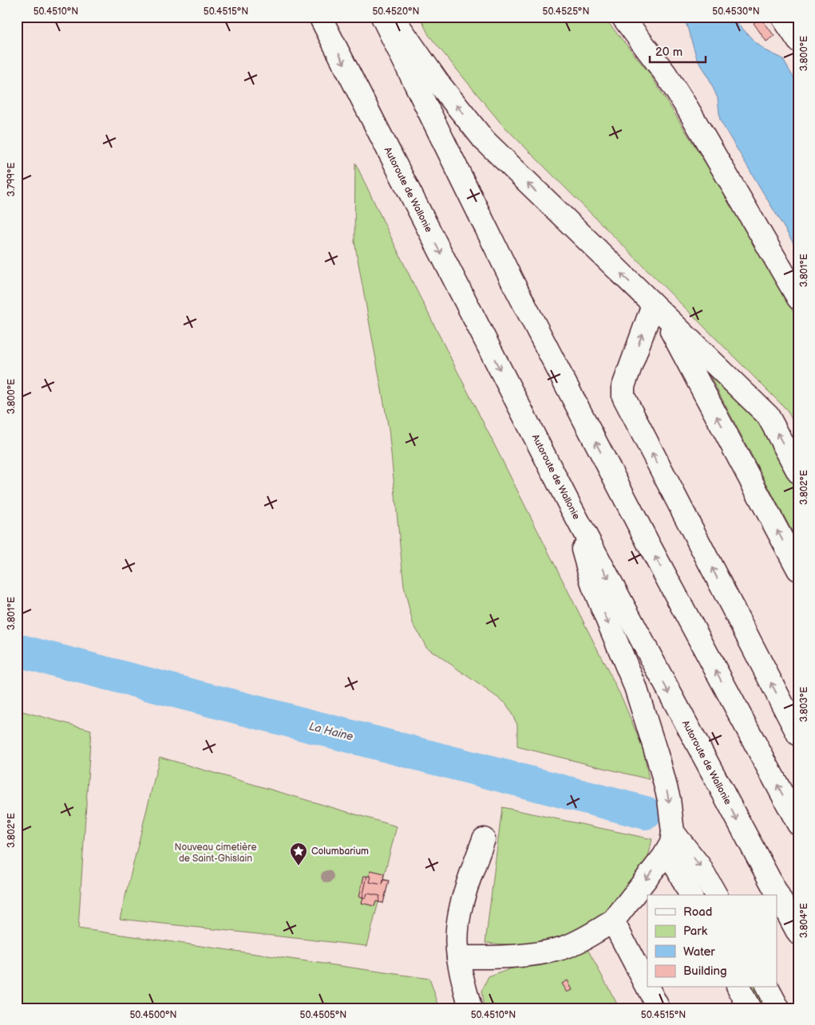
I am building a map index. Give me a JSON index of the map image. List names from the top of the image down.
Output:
{
  "streets": {
    "main road": ["Autoroute de Wallonie"]
  },
  "water": ["La Haine"],
  "parks": ["Nouveau cimetière de Saint-Ghislain"],
  "places": {
    "place": ["Columbarium"]
  },
  "legend": [
    "Road",
    "Park",
    "Water",
    "Building"
  ],
  "scale_bar": "20 m",
  "coordinates": [
    "50.4510°N",
    "50.4515°N",
    "50.4520°N",
    "50.4525°N",
    "50.4530°N",
    "3.800°E",
    "3.799°E",
    "3.801°E",
    "3.802°E",
    "3.803°E",
    "3.804°E",
    "50.4500°N",
    "50.4505°N"
  ]
}
